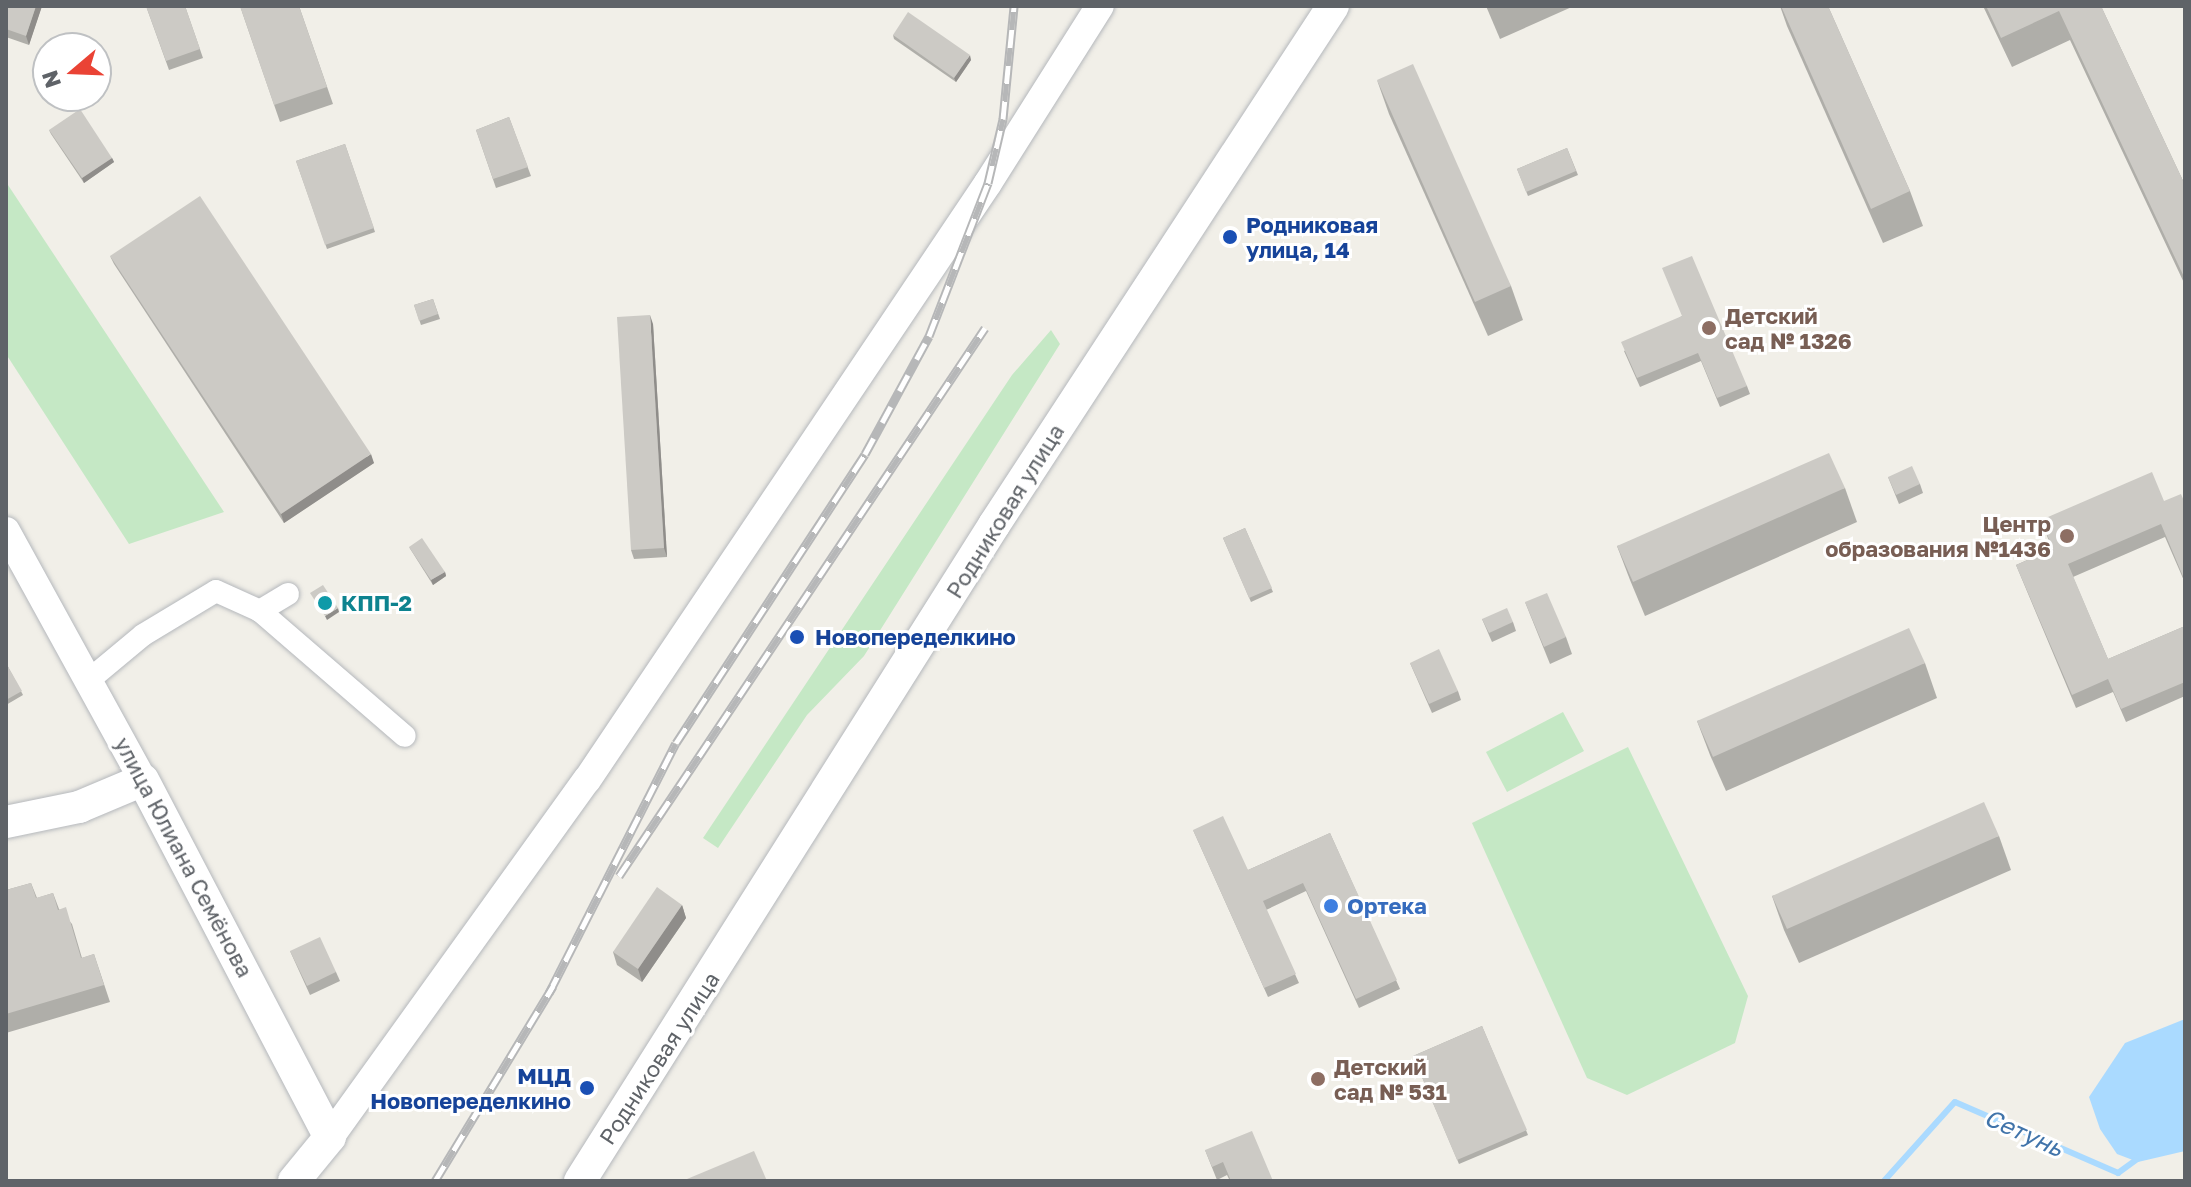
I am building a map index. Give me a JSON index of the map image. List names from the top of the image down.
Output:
{
  "streets": {
    "main road": ["Родниковая улица", "улица Юлиана Семёнова"]
  },
  "water": ["Сетунь"],
  "places": [
    "Родниковая улица, 14",
    "Детский сад № 1326",
    "Центр образования №1436",
    "КПП-2",
    "Новопеределкино",
    "Ортека",
    "Детский сад № 531",
    "МЦД Новопеределкино"
  ],
  "north": "left"
}
